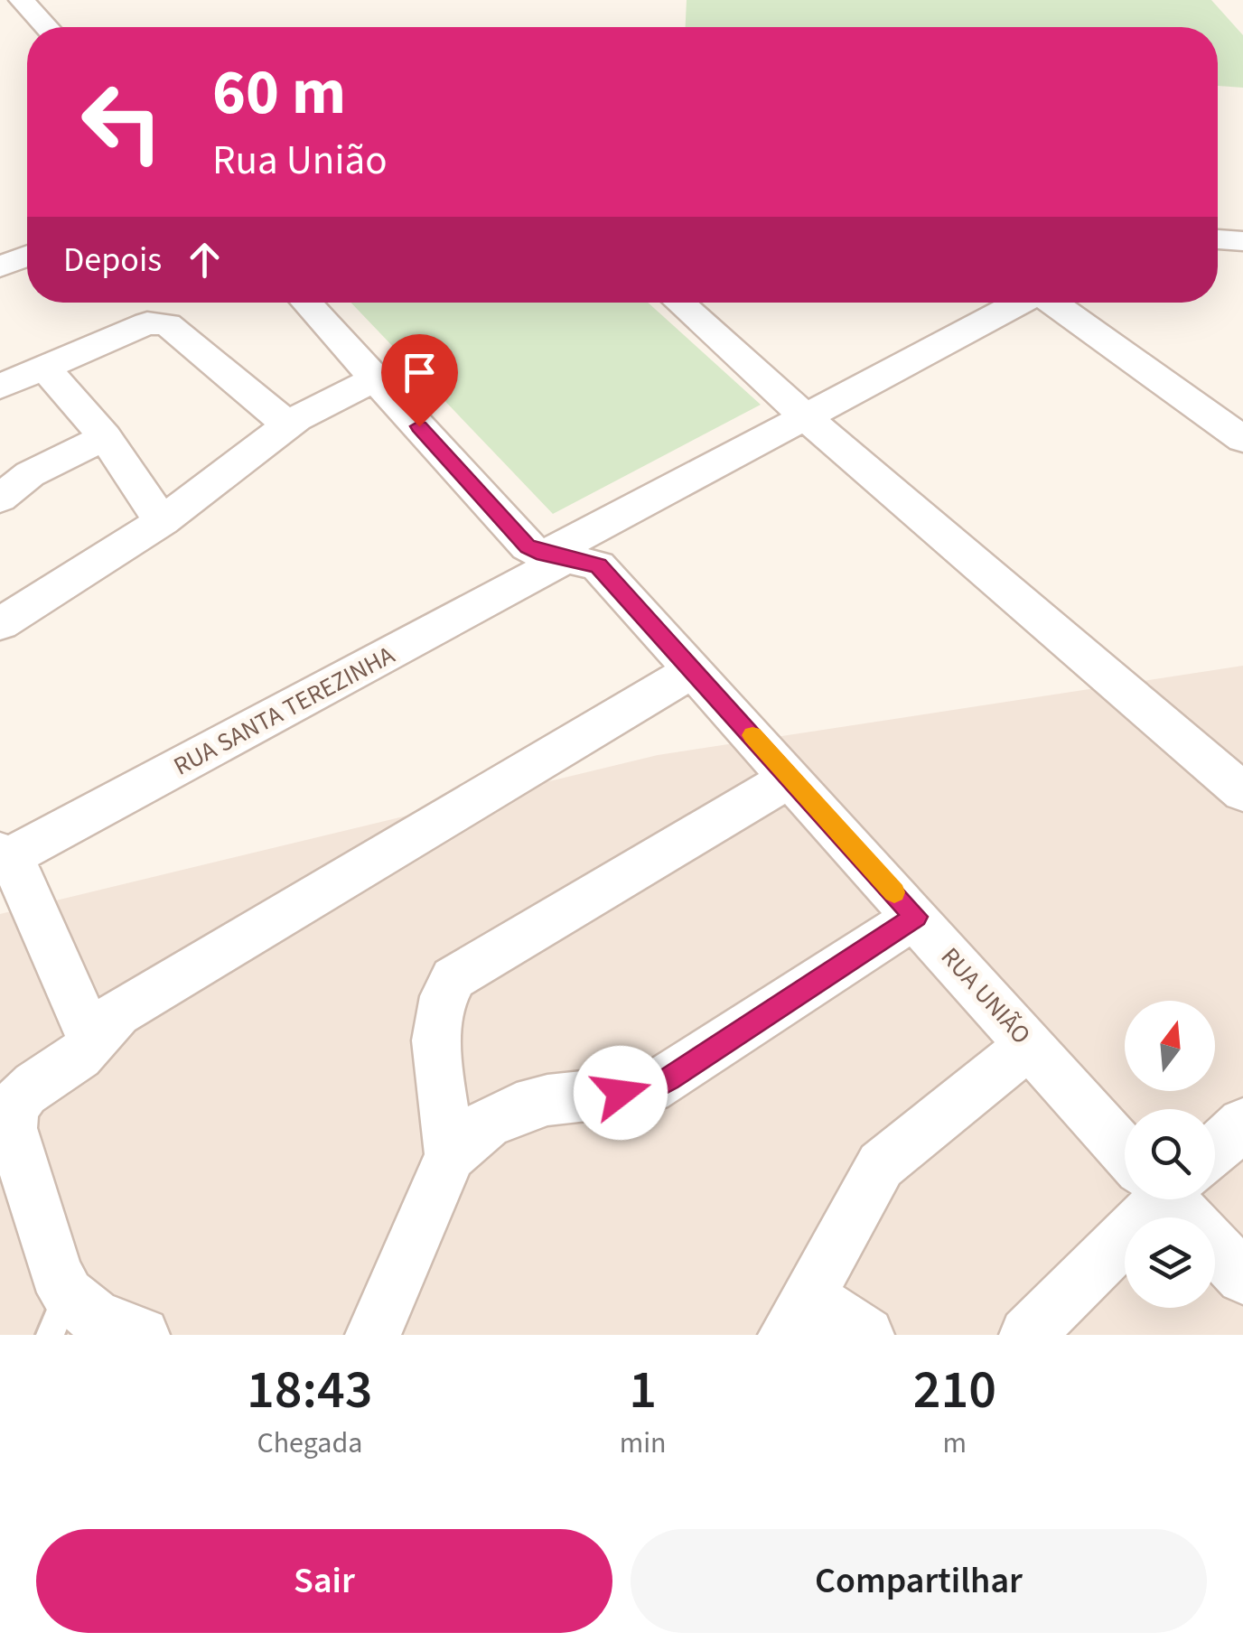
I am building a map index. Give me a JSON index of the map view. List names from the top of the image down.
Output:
{
  "streets": {
    "street": ["RUA SANTA TEREZINHA", "RUA UNIÃO"]
  },
  "crossings": [
    ["RUA SANTA TEREZINHA", "RUA UNIÃO"]
  ],
  "north": "top",
  "page": {
    "turn": ["60 m", "Rua União"],
    "then": "Depois",
    "eta": [
      "18:43",
      "Chegada",
      "1",
      "min",
      "210",
      "m"
    ],
    "buttons": ["Sair", "Compartilhar"]
  }
}
